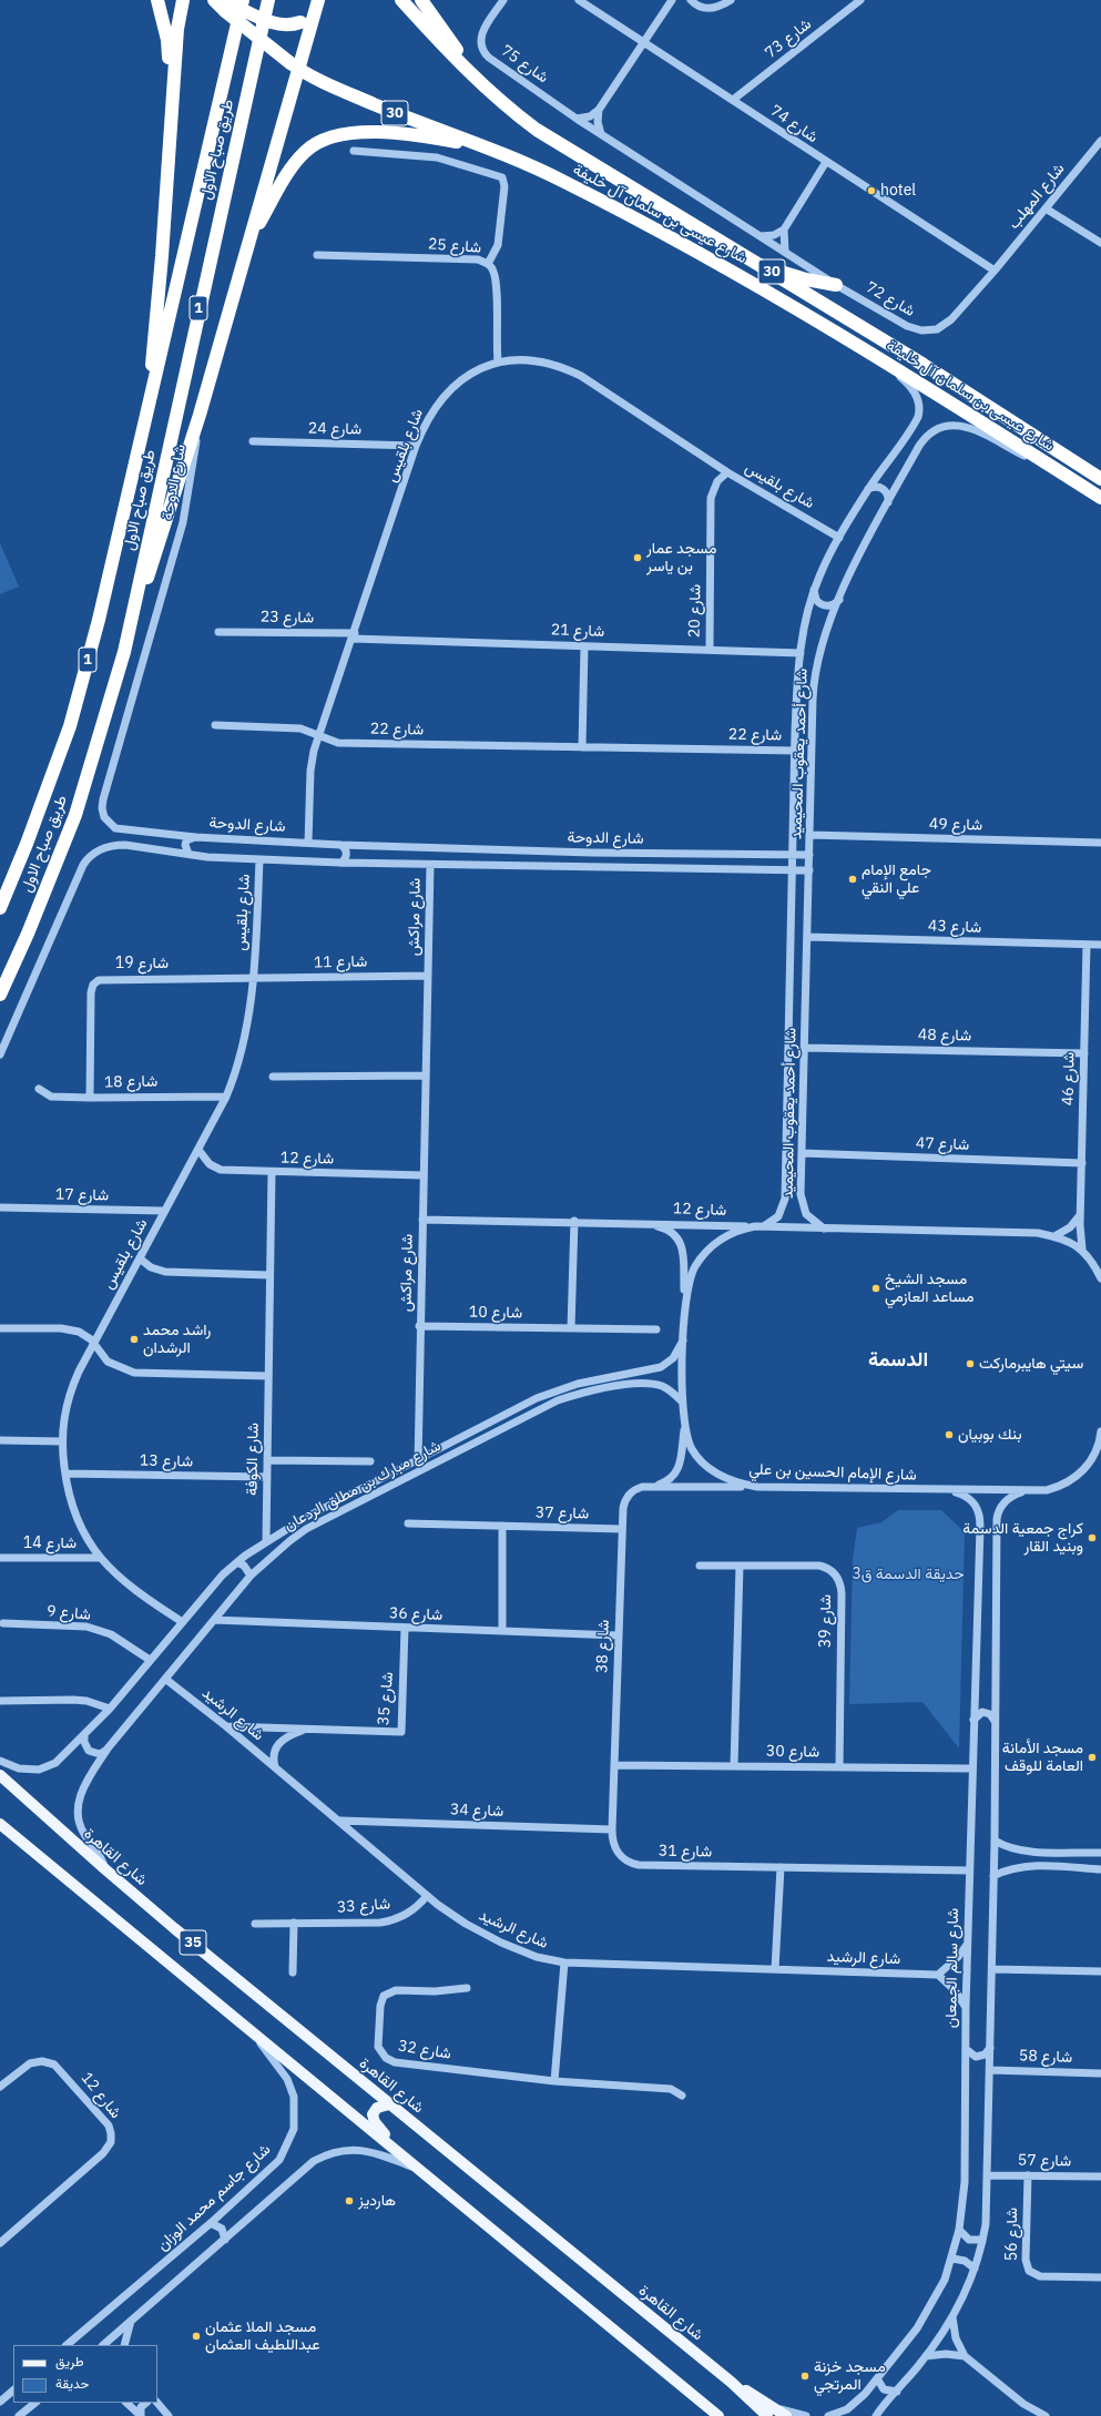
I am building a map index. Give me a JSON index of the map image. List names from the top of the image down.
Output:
{
  "streets": {
    "highway": [
      "30",
      "طريق صباح الاول",
      "شارع عيسى بن سلمان آل خليفة",
      "1"
    ],
    "main road": ["شارع القاهرة", "35"],
    "street": [
      "شارع 73",
      "شارع 75",
      "شارع 74",
      "شارع المهلب",
      "شارع 25",
      "شارع 72",
      "شارع 24",
      "شارع بلقيس",
      "شارع الدوحة",
      "شارع 20",
      "شارع 23",
      "شارع 21",
      "شارع 22",
      "شارع أحمد يعقوب المحيميد",
      "شارع 49",
      "شارع مراكش",
      "شارع 43",
      "شارع 11",
      "شارع 19",
      "شارع 48",
      "شارع 46",
      "شارع 18",
      "شارع 47",
      "شارع 12",
      "شارع 17",
      "شارع 10",
      "شارع الكوفة",
      "شارع 13",
      "شارع الإمام الحسين بن علي",
      "شارع مبارك بن مطلق الردعان",
      "شارع 37",
      "شارع 14",
      "شارع 9",
      "شارع 36",
      "شارع 39",
      "شارع 38",
      "شارع 35",
      "شارع الرشيد",
      "شارع 30",
      "شارع 34",
      "شارع 31",
      "شارع 33",
      "شارع سالم الجمعان",
      "شارع 32",
      "شارع 58",
      "شارع 57",
      "شارع جاسم محمد الوزان",
      "شارع 56"
    ]
  },
  "crossings": [
    ["شارع 73", "شارع 74"],
    ["شارع 75", "شارع 72"],
    ["شارع 74", "شارع المهلب"],
    ["شارع 74", "شارع 72"],
    ["طريق صباح الاول", "شارع عيسى بن سلمان آل خليفة"],
    ["شارع المهلب", "شارع 72"],
    ["شارع عيسى بن سلمان آل خليفة", "شارع أحمد يعقوب المحيميد"],
    ["شارع 25", "شارع بلقيس"],
    ["شارع 24", "شارع بلقيس"],
    ["شارع بلقيس", "شارع الدوحة"],
    ["شارع بلقيس", "شارع 20"],
    ["شارع بلقيس", "شارع 23"],
    ["شارع بلقيس", "شارع 21"],
    ["شارع بلقيس", "شارع 22"],
    ["شارع بلقيس", "شارع أحمد يعقوب المحيميد"],
    ["شارع بلقيس", "شارع 11"],
    ["شارع بلقيس", "شارع 19"],
    ["شارع بلقيس", "شارع 18"],
    ["شارع بلقيس", "شارع 12"],
    ["شارع بلقيس", "شارع 17"],
    ["شارع بلقيس", "شارع 13"],
    ["شارع بلقيس", "شارع مبارك بن مطلق الردعان"],
    ["شارع بلقيس", "شارع 14"],
    ["شارع الدوحة", "شارع أحمد يعقوب المحيميد"],
    ["شارع الدوحة", "شارع مراكش"],
    ["شارع 20", "شارع 21"],
    ["شارع 23", "شارع 21"],
    ["شارع 21", "شارع أحمد يعقوب المحيميد"],
    ["شارع 22", "شارع أحمد يعقوب المحيميد"],
    ["شارع أحمد يعقوب المحيميد", "شارع 49"],
    ["شارع أحمد يعقوب المحيميد", "شارع 43"],
    ["شارع أحمد يعقوب المحيميد", "شارع 48"],
    ["شارع أحمد يعقوب المحيميد", "شارع 47"],
    ["شارع أحمد يعقوب المحيميد", "شارع 12"],
    ["شارع أحمد يعقوب المحيميد", "شارع الإمام الحسين بن علي"],
    ["شارع مراكش", "شارع 11"],
    ["شارع مراكش", "شارع 12"],
    ["شارع مراكش", "شارع 10"],
    ["شارع مراكش", "شارع مبارك بن مطلق الردعان"],
    ["شارع 43", "شارع 46"],
    ["شارع 11", "شارع 19"],
    ["شارع 19", "شارع 18"],
    ["شارع 48", "شارع 46"],
    ["شارع 46", "شارع 47"],
    ["شارع 46", "شارع الإمام الحسين بن علي"],
    ["شارع 12", "شارع الكوفة"],
    ["شارع 12", "شارع الإمام الحسين بن علي"],
    ["شارع الكوفة", "شارع 13"],
    ["شارع الكوفة", "شارع مبارك بن مطلق الردعان"],
    ["شارع الإمام الحسين بن علي", "شارع مبارك بن مطلق الردعان"],
    ["شارع الإمام الحسين بن علي", "شارع 38"],
    ["شارع الإمام الحسين بن علي", "شارع سالم الجمعان"],
    ["شارع مبارك بن مطلق الردعان", "شارع 9"],
    ["شارع مبارك بن مطلق الردعان", "شارع 36"],
    ["شارع مبارك بن مطلق الردعان", "شارع الرشيد"],
    ["شارع مبارك بن مطلق الردعان", "شارع القاهرة"],
    ["شارع 37", "شارع 38"],
    ["شارع 36", "شارع 38"],
    ["شارع 36", "شارع 35"],
    ["شارع 39", "شارع 30"],
    ["شارع 38", "شارع 30"],
    ["شارع 38", "شارع 34"],
    ["شارع 38", "شارع 31"],
    ["شارع 35", "شارع الرشيد"],
    ["شارع الرشيد", "شارع 34"],
    ["شارع الرشيد", "شارع 33"],
    ["شارع 30", "شارع سالم الجمعان"],
    ["شارع 34", "شارع 31"],
    ["شارع 31", "شارع سالم الجمعان"],
    ["35", "شارع جاسم محمد الوزان"],
    ["شارع 57", "شارع 56"]
  ],
  "districts": ["الدسمة"],
  "parks": ["حديقة الدسمة ق3"],
  "places": [
    "hotel",
    "مسجد عمار بن ياسر",
    "جامع الإمام علي النقي",
    "مسجد الشيخ مساعد العازمي",
    "راشد محمد الرشدان",
    "سيتي هايبرماركت",
    "بنك بوبيان",
    "كراج جمعية الدسمة وبنيد القار",
    "مسجد الأمانة العامة للوقف",
    "هارديز",
    "مسجد الملا عثمان عبداللطيف العثمان",
    "مسجد خزنة المرتجي"
  ],
  "legend": ["طريق", "حديقة"]
}
